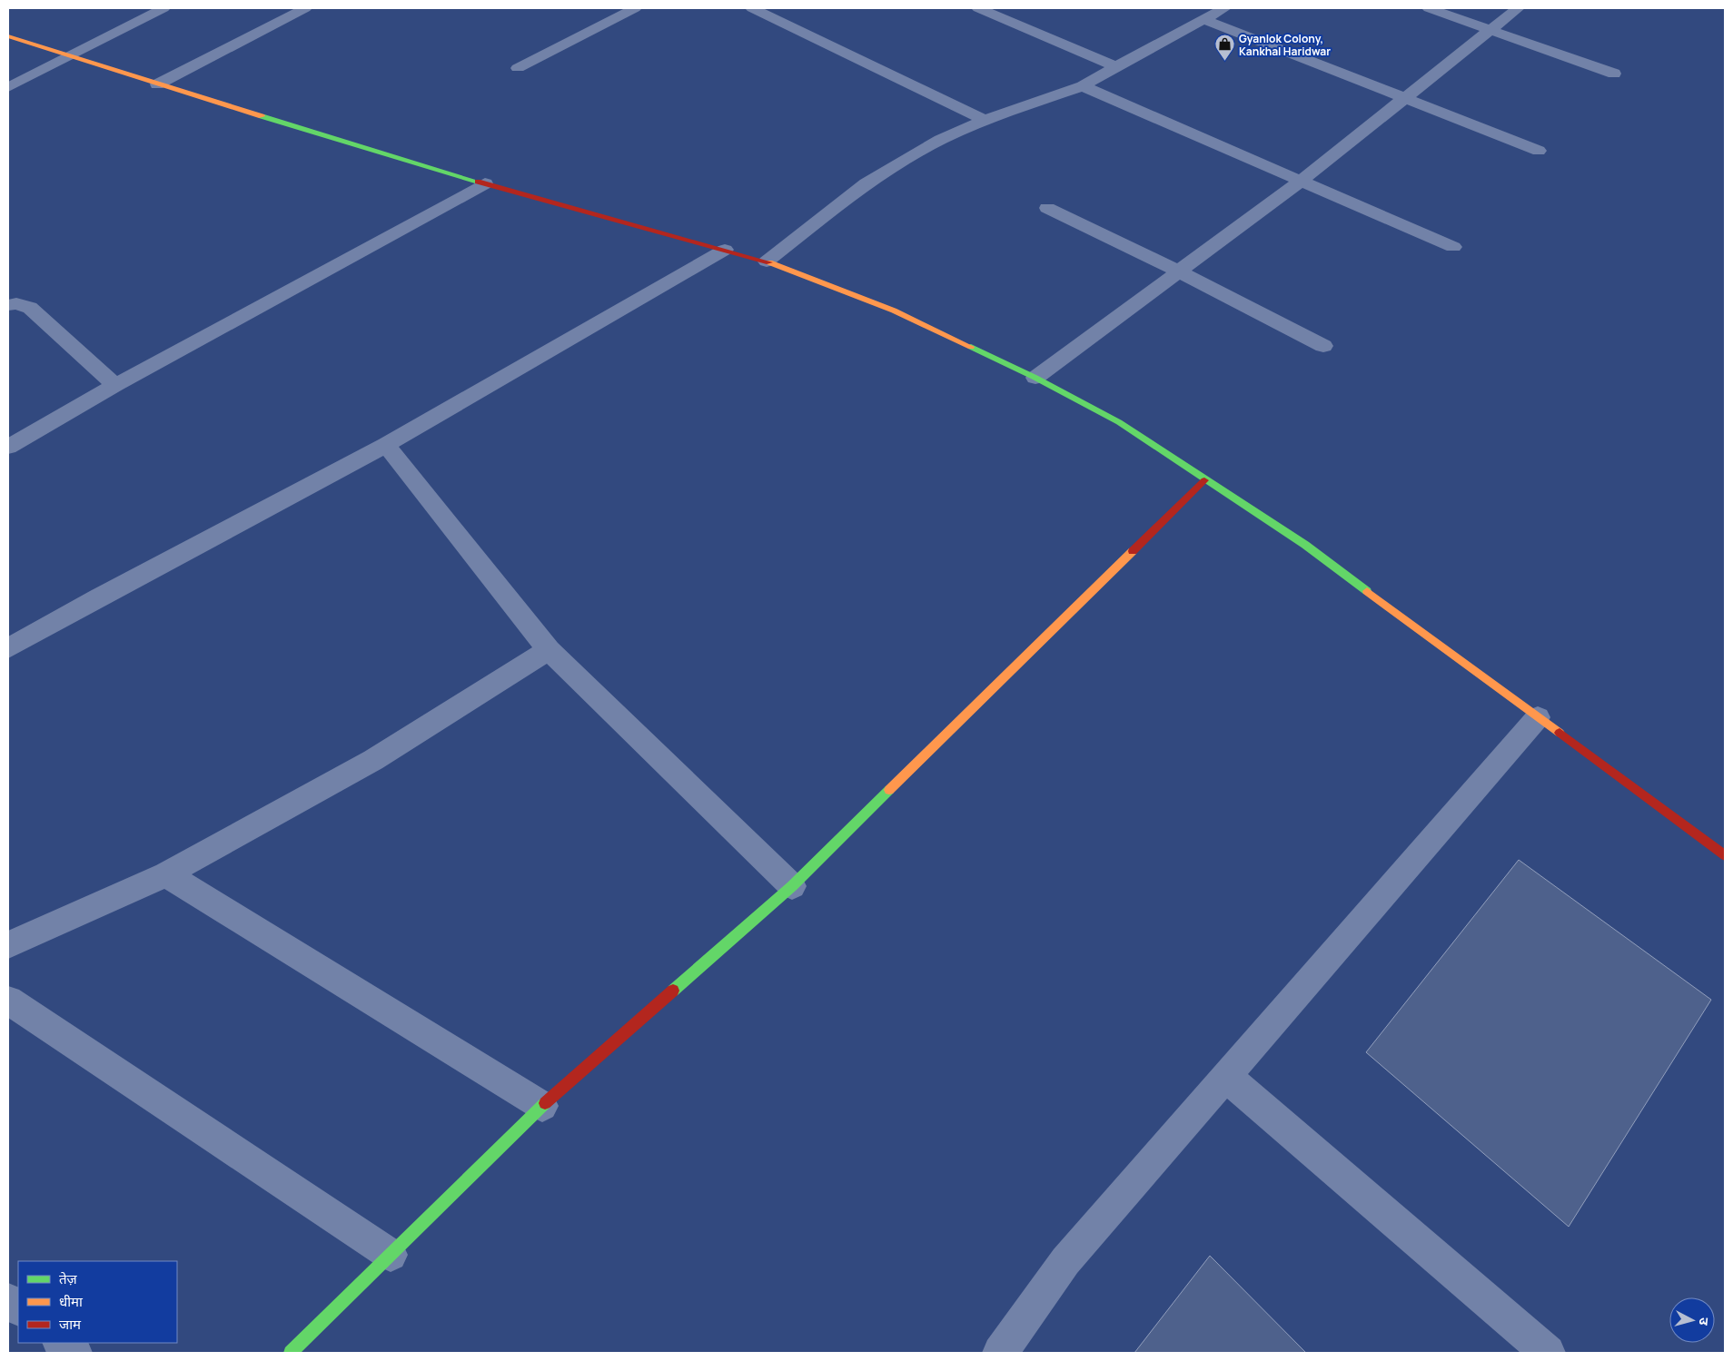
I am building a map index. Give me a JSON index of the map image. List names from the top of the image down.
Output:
{
  "places": {
    "shop": ["Gyanlok Colony, Kankhal Haridwar"]
  },
  "legend": ["तेज़", "धीमा", "जाम"],
  "north": "right"
}
